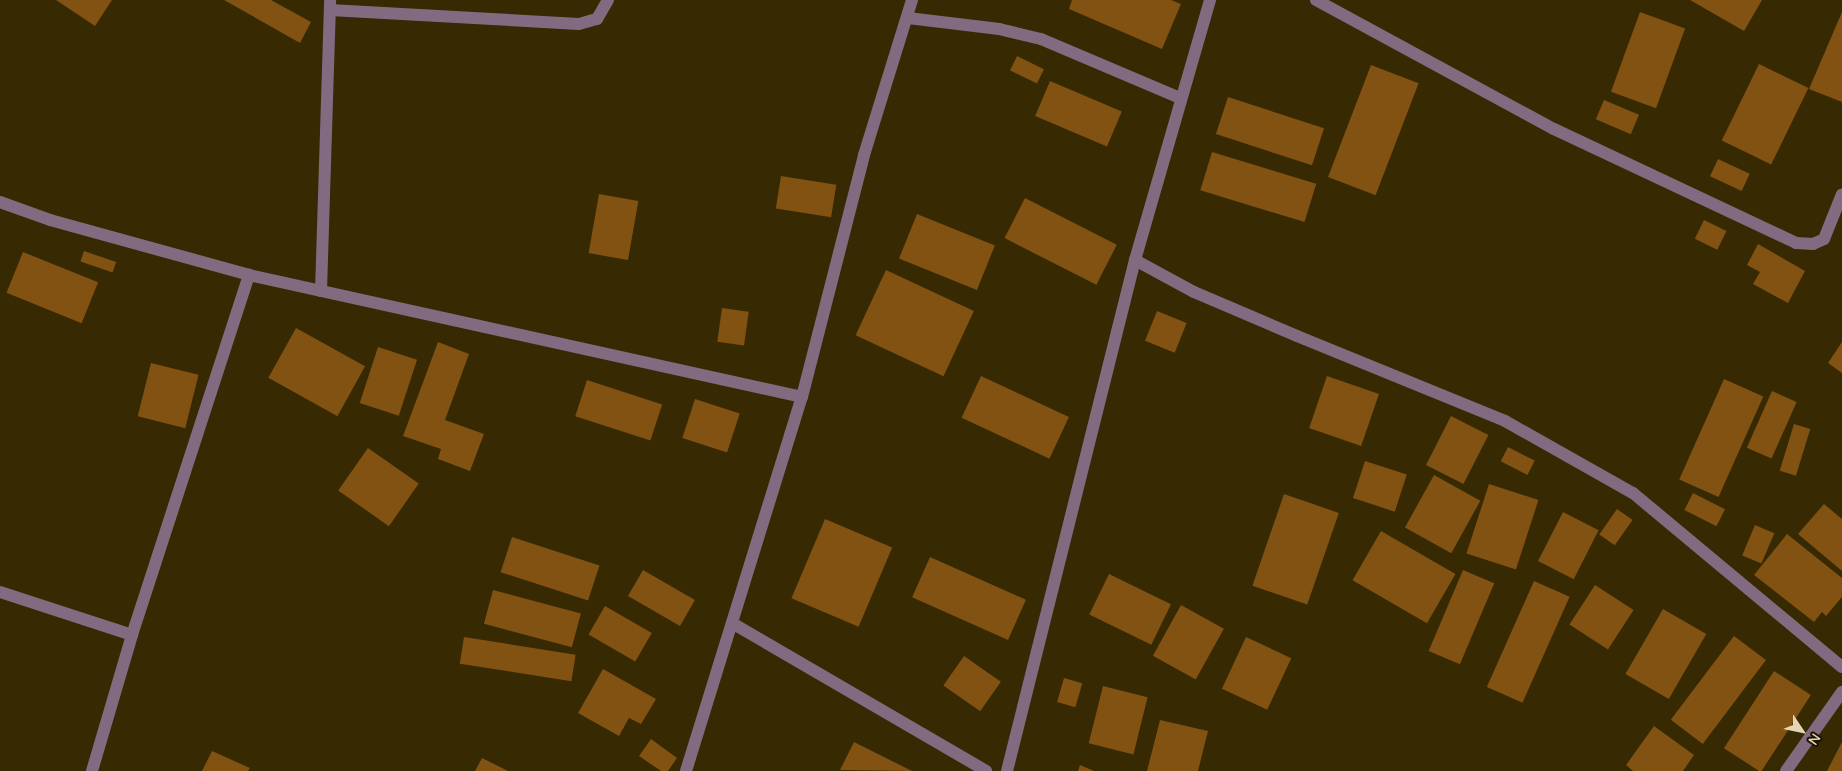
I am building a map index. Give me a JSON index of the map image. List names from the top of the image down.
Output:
{
  "north": "bottom right"
}
